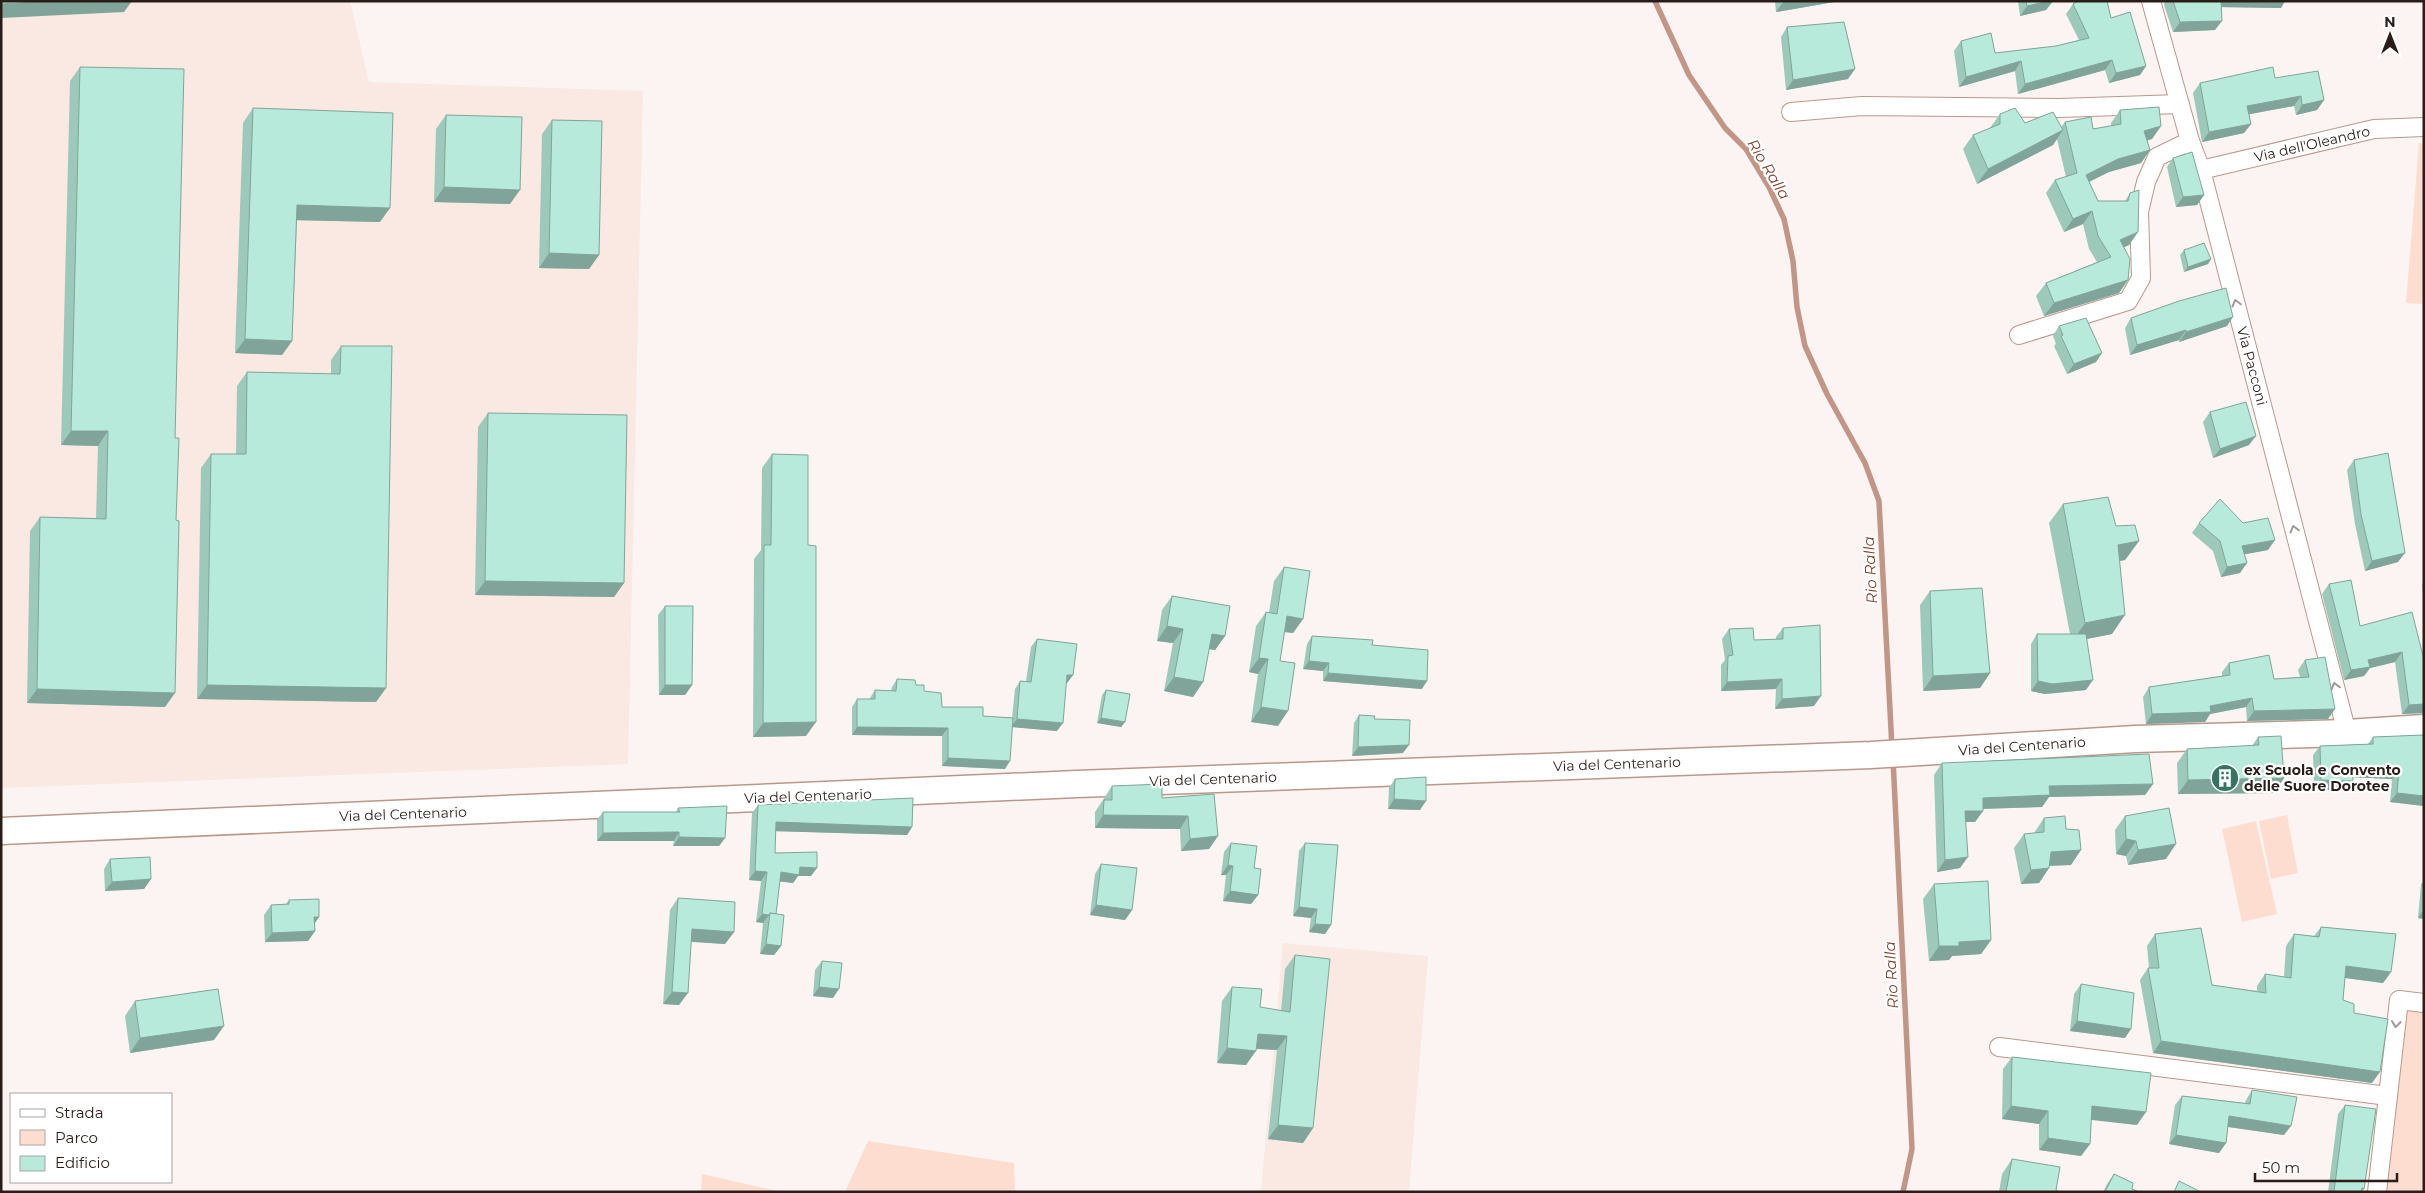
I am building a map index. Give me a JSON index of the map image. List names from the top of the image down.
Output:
{
  "streets": {
    "street": ["Via dell'Oleandro", "Via Pacconi", "Via del Centenario"]
  },
  "crossings": [
    ["Via dell'Oleandro", "Via Pacconi"],
    ["Via Pacconi", "Via del Centenario"]
  ],
  "one_way": ["Via Pacconi"],
  "water": ["Rio Ralla"],
  "places": {
    "building": ["ex Scuola e Convento delle Suore Dorotee"]
  },
  "legend": ["Strada", "Parco", "Edificio"],
  "scale_bar": "50 m",
  "north": "top"
}
